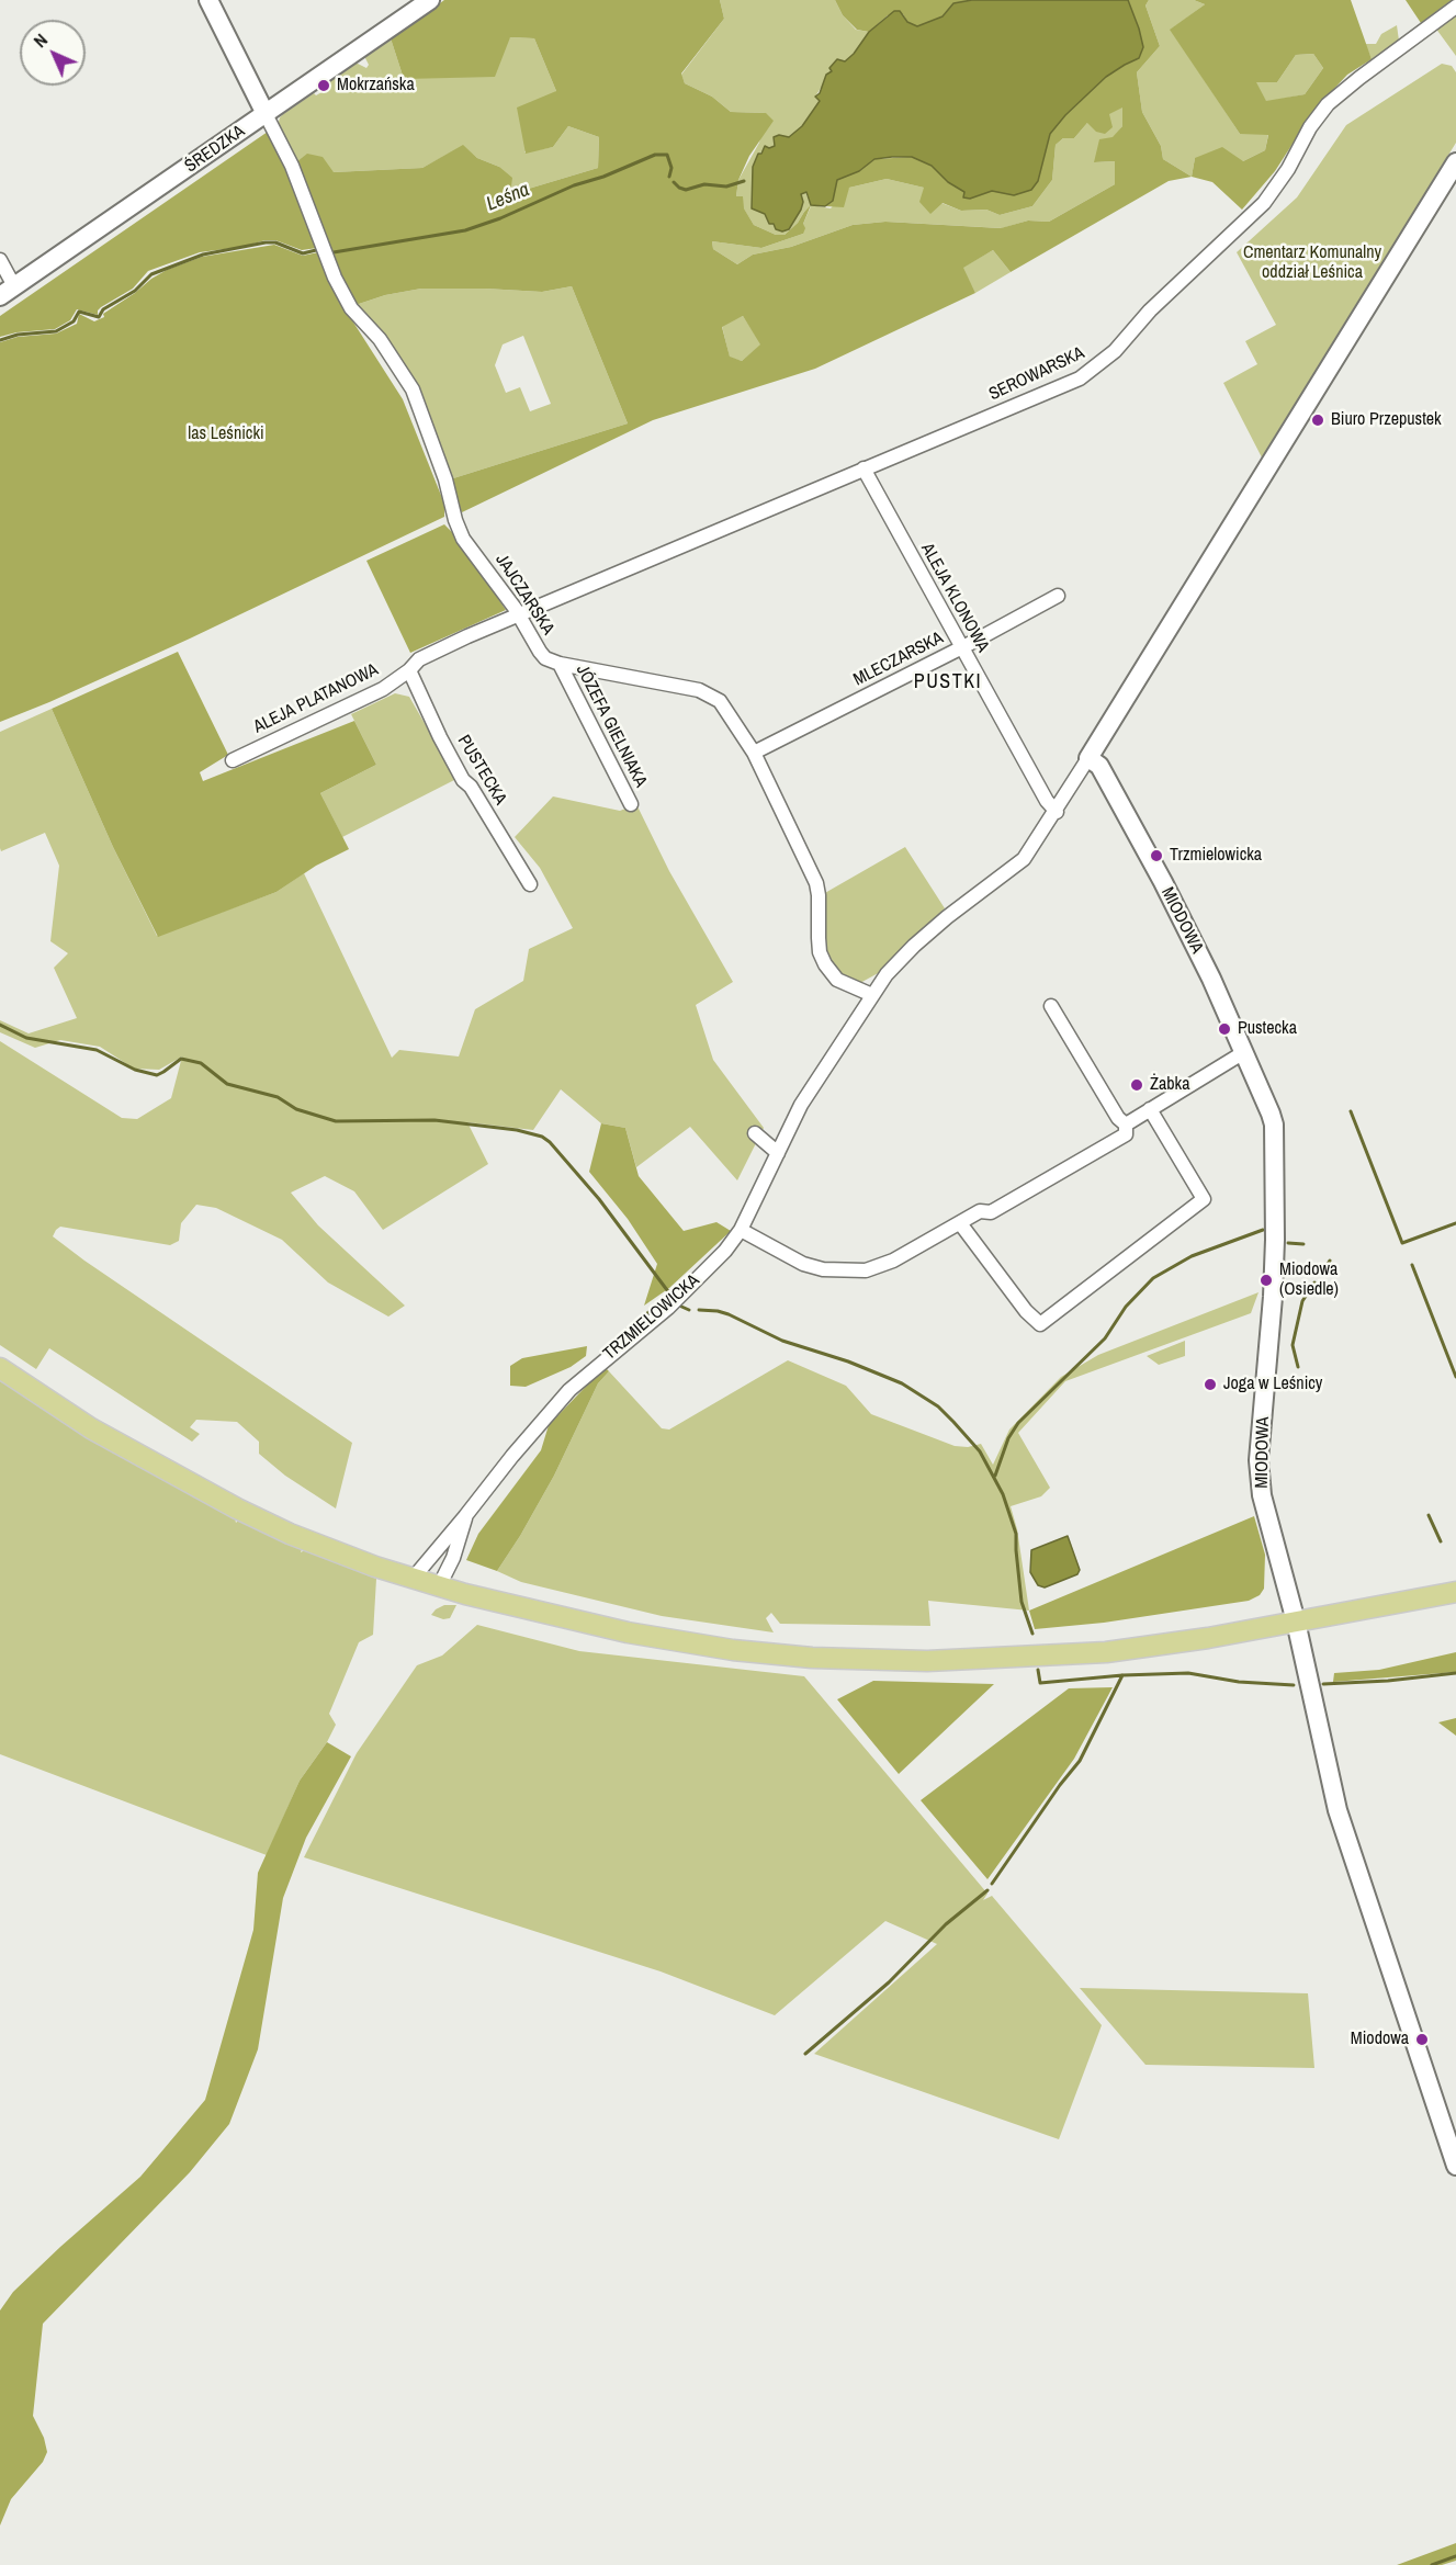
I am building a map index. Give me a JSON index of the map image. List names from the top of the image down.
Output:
{
  "streets": {
    "street": [
      "ŚREDZKA",
      "SEROWARSKA",
      "JAJCZARSKA",
      "ALEJA KLONOWA",
      "MLECZARSKA",
      "ALEJA PLATANOWA",
      "JÓZEFA GIELNIAKA",
      "PUSTECKA",
      "MIODOWA",
      "TRZMIELOWICKA"
    ]
  },
  "crossings": [
    ["ŚREDZKA", "JAJCZARSKA"],
    ["SEROWARSKA", "JAJCZARSKA"],
    ["SEROWARSKA", "ALEJA KLONOWA"],
    ["SEROWARSKA", "ALEJA PLATANOWA"],
    ["JAJCZARSKA", "MLECZARSKA"],
    ["JAJCZARSKA", "ALEJA PLATANOWA"],
    ["JAJCZARSKA", "JÓZEFA GIELNIAKA"],
    ["JAJCZARSKA", "TRZMIELOWICKA"],
    ["ALEJA KLONOWA", "MLECZARSKA"],
    ["ALEJA KLONOWA", "TRZMIELOWICKA"],
    ["ALEJA PLATANOWA", "PUSTECKA"],
    ["MIODOWA", "TRZMIELOWICKA"]
  ],
  "districts": ["PUSTKI"],
  "water": ["Leśna"],
  "parks": ["Cmentarz Komunalny oddział Leśnica", "las Leśnicki"],
  "places": [
    "Mokrzańska",
    "Biuro Przepustek",
    "Trzmielowicka",
    "Pustecka",
    "Żabka",
    "Miodowa (Osiedle)",
    "Joga w Leśnicy",
    "Miodowa"
  ],
  "north": "top left"
}
